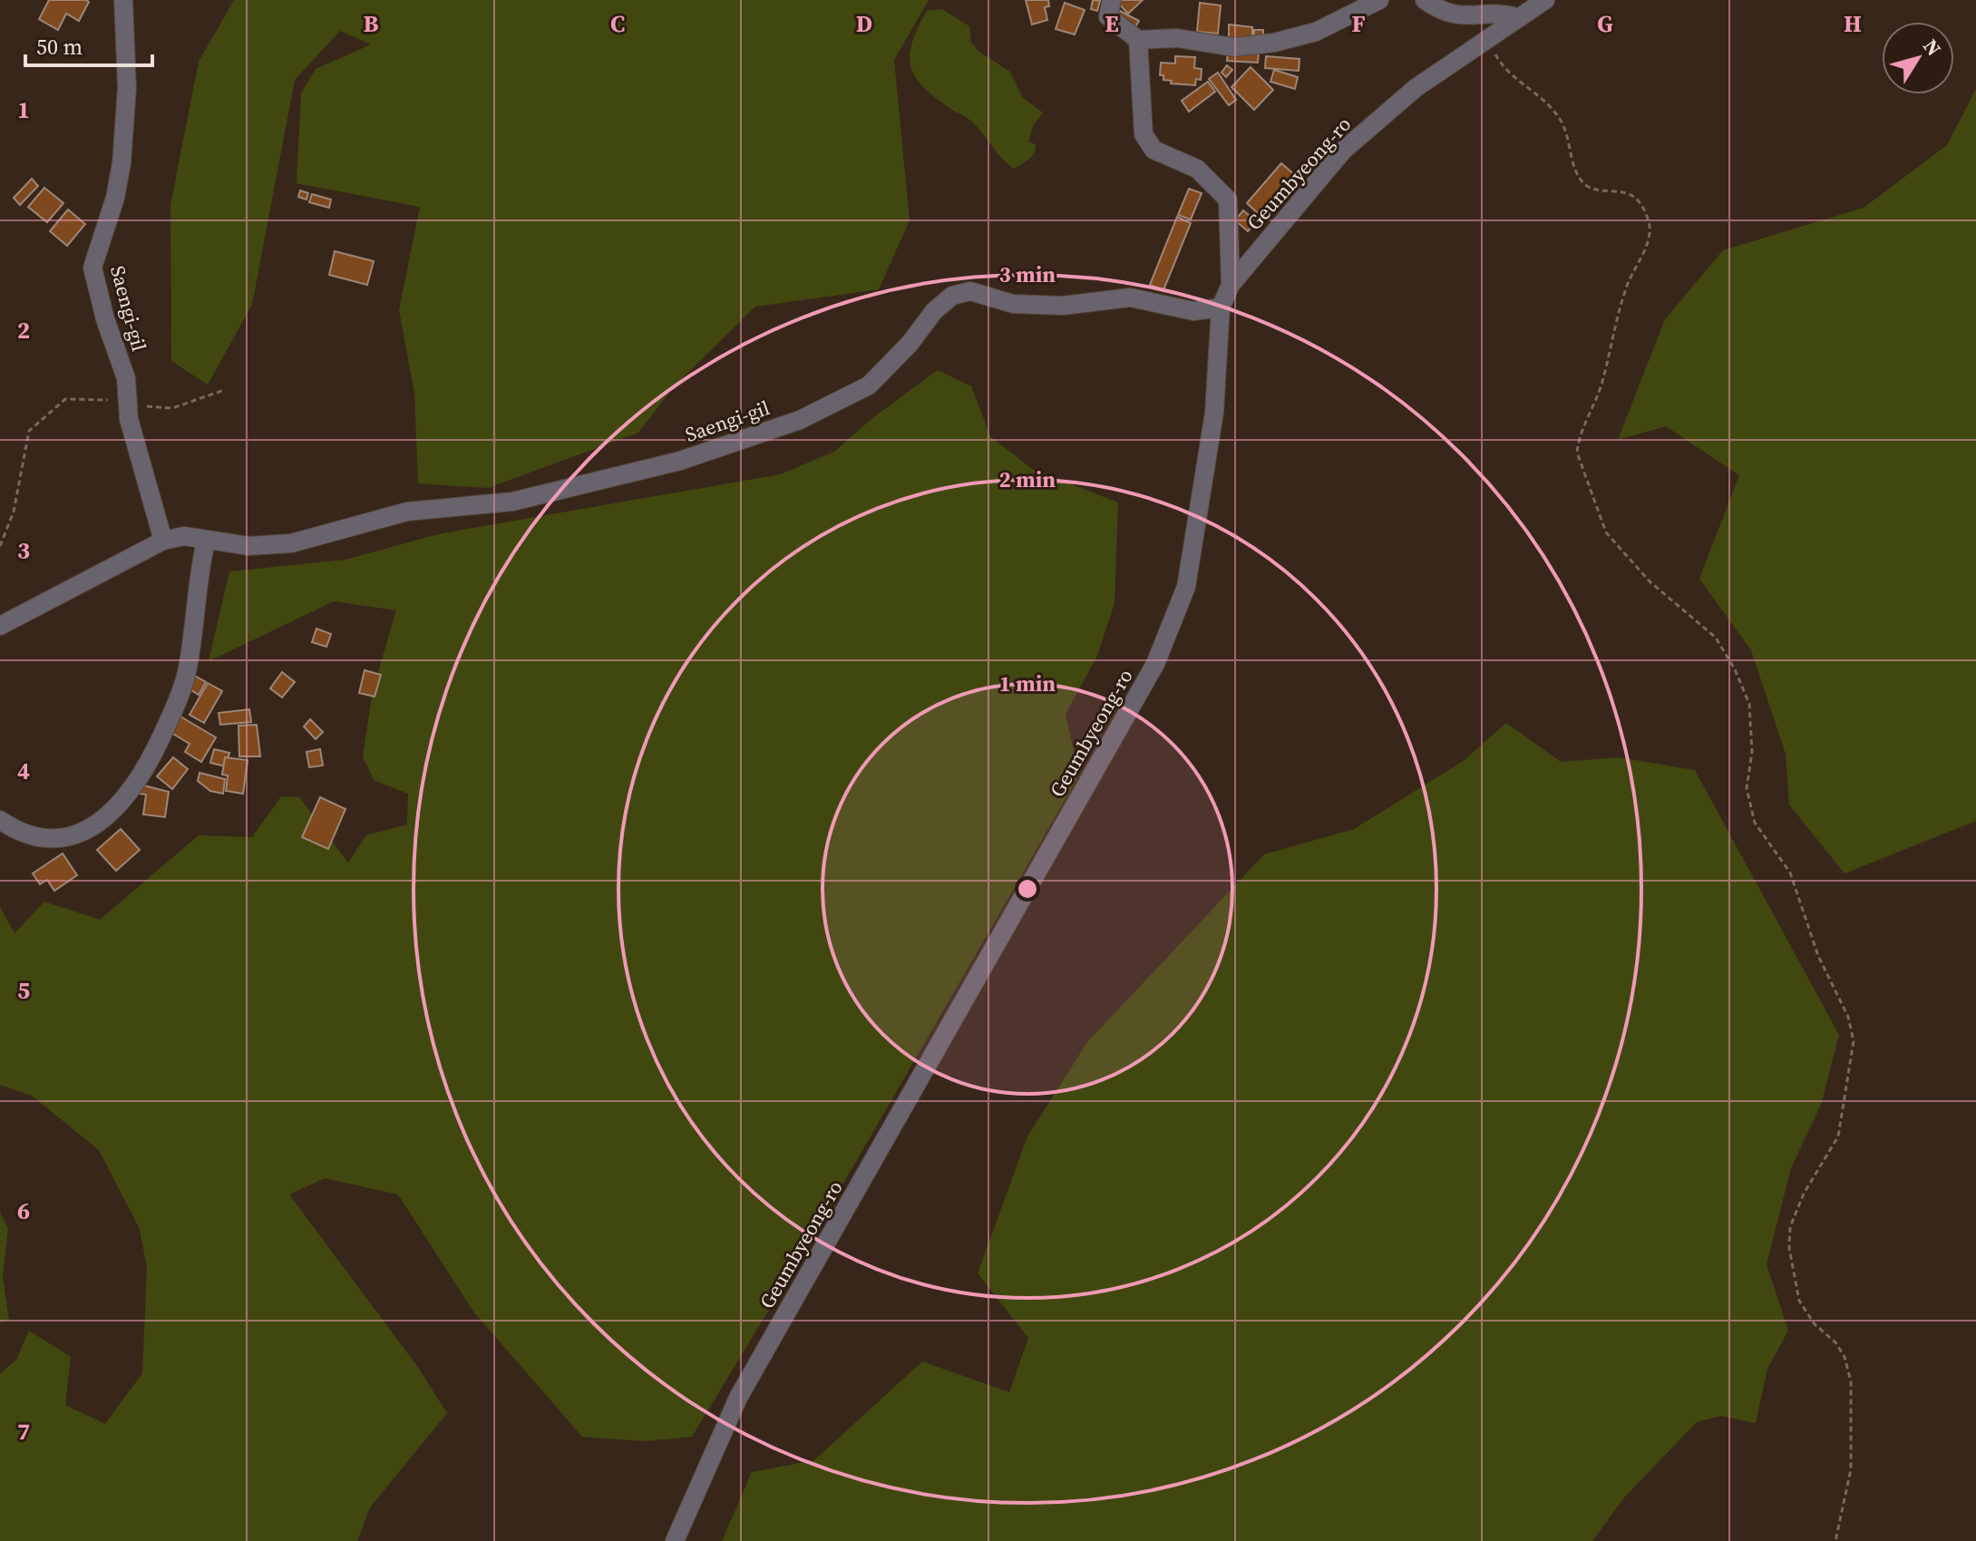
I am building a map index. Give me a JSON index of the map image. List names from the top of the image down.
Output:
{
  "streets": {
    "street": ["Geumbyeong-ro", "Saengi-gil"]
  },
  "crossings": [
    ["Geumbyeong-ro", "Saengi-gil"]
  ],
  "scale_bar": "50 m",
  "north": "top right",
  "grid": {
    "columns": [
      "B",
      "C",
      "D",
      "E",
      "F",
      "G",
      "H"
    ],
    "rows": [
      "1",
      "2",
      "3",
      "4",
      "5",
      "6",
      "7"
    ]
  },
  "rings": ["3 min", "2 min", "1 min"]
}
